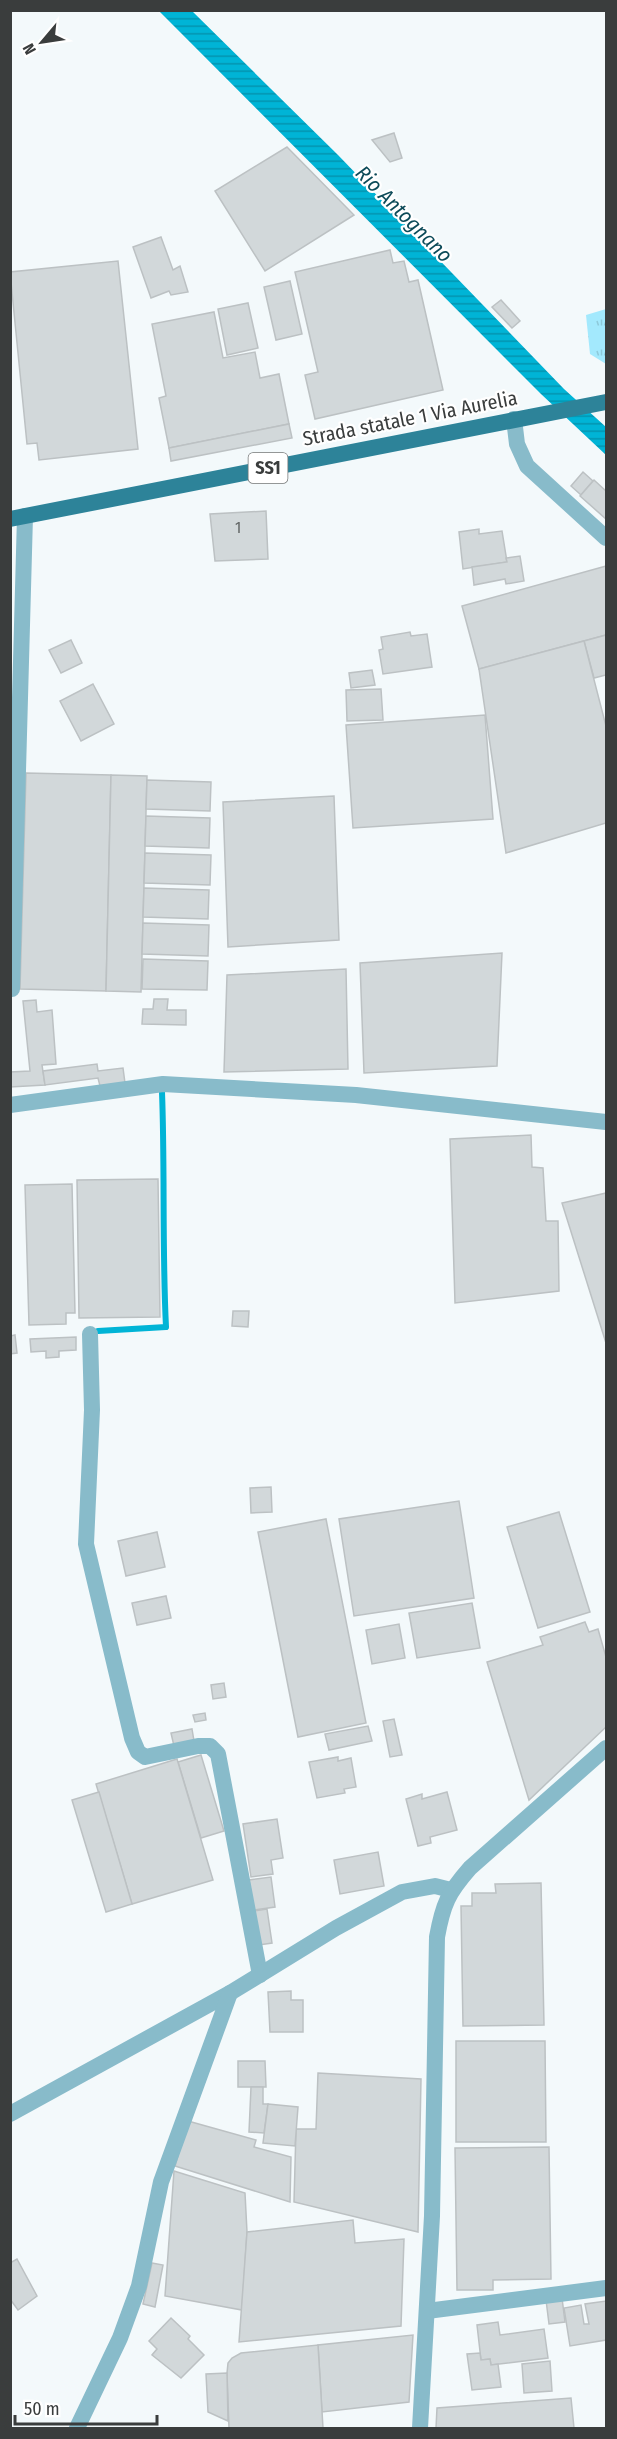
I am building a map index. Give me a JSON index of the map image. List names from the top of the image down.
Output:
{
  "streets": {
    "main road": ["Strada statale 1 Via Aurelia", "SS1"]
  },
  "water": ["Rio Antognano"],
  "house_numbers": ["1"],
  "scale_bar": "50 m",
  "north": "bottom left"
}
